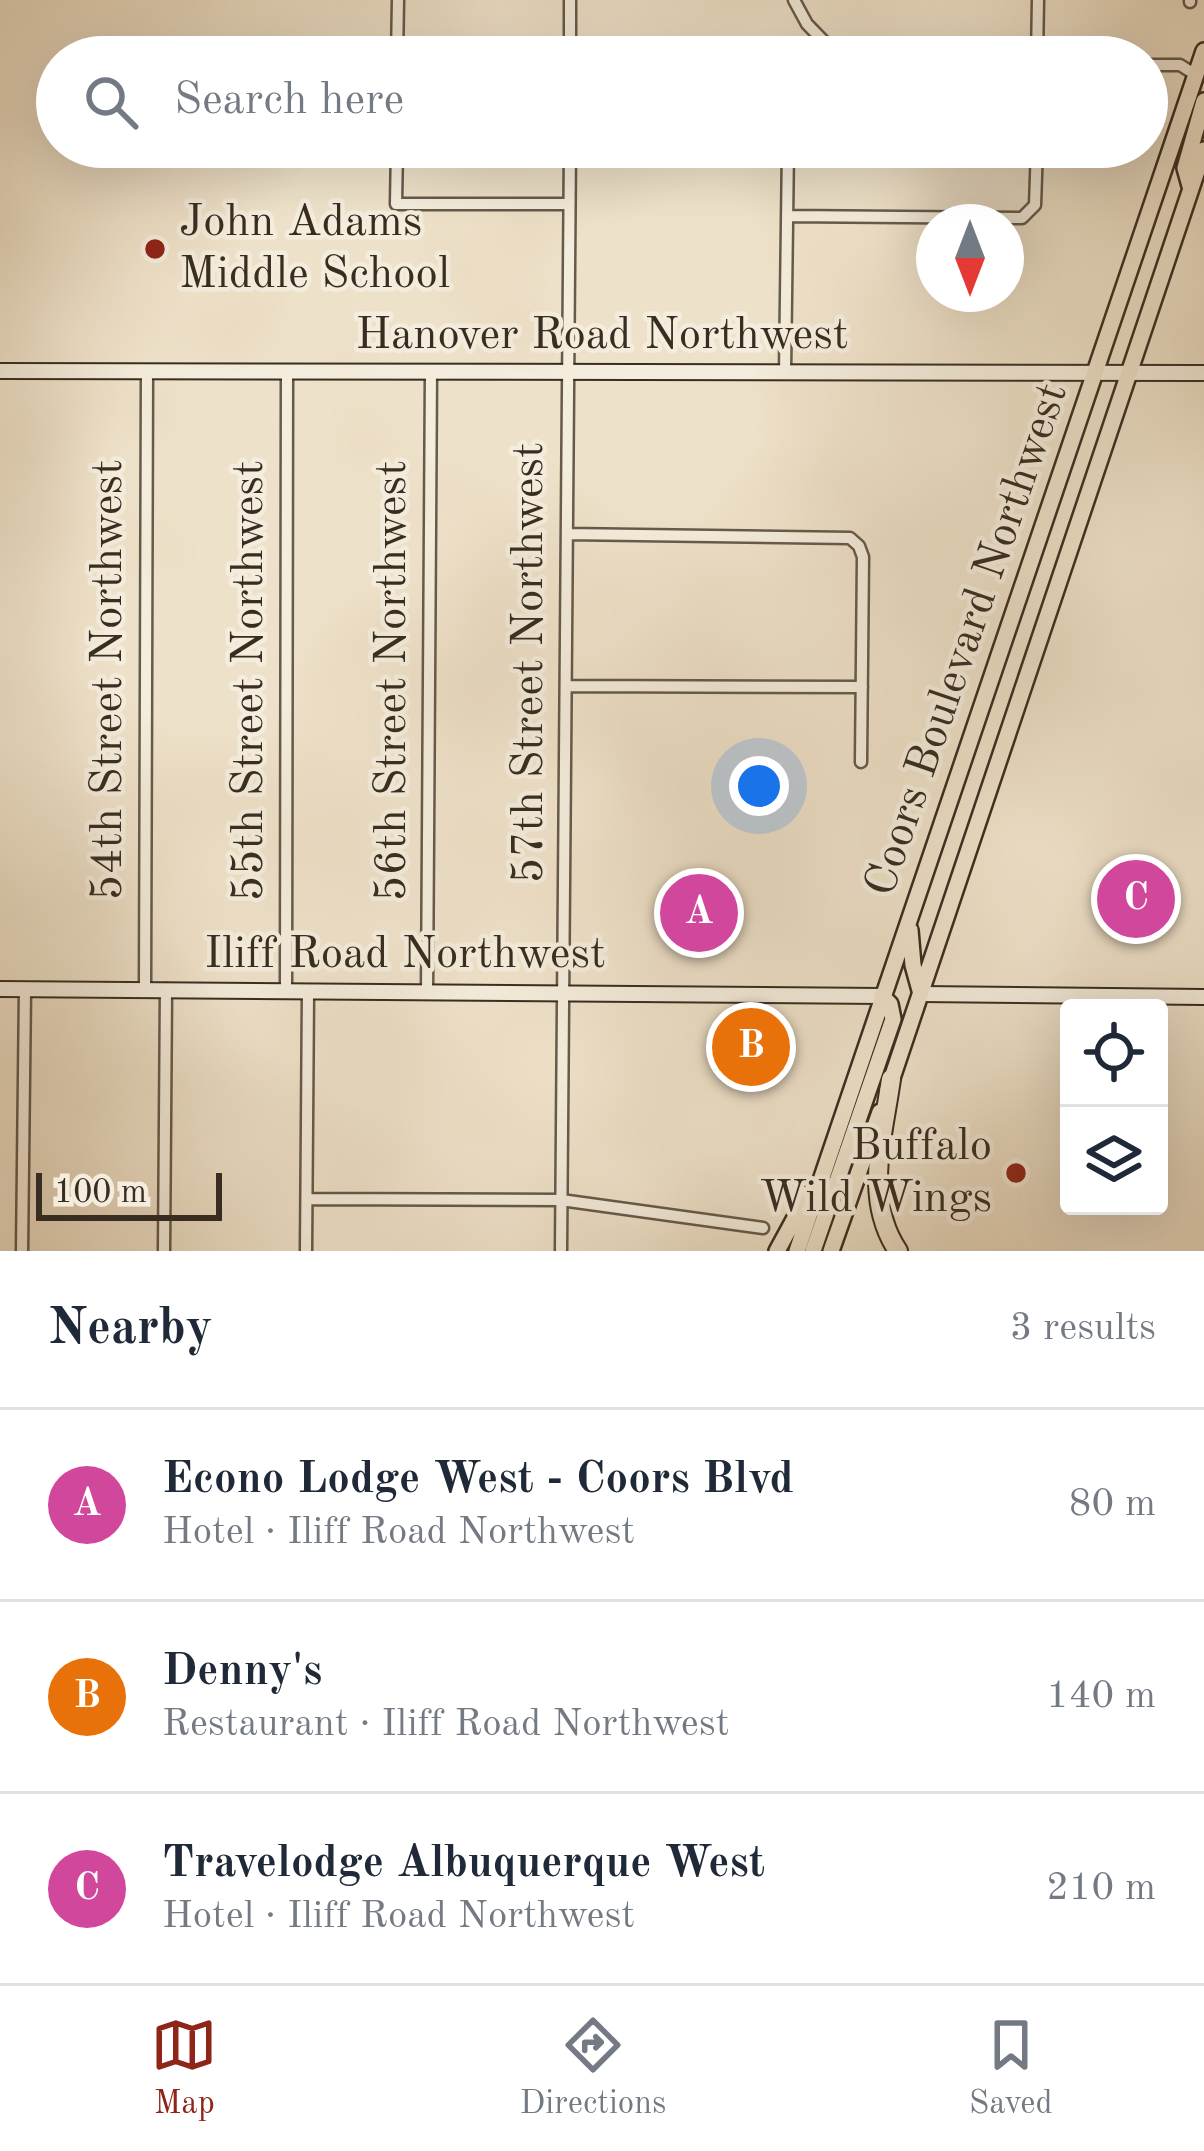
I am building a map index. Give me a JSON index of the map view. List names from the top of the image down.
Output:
{
  "streets": {
    "main road": ["Coors Boulevard Northwest"],
    "street": [
      "Hanover Road Northwest",
      "57th Street Northwest",
      "54th Street Northwest",
      "55th Street Northwest",
      "56th Street Northwest",
      "Iliff Road Northwest"
    ]
  },
  "crossings": [
    ["Hanover Road Northwest", "Coors Boulevard Northwest"],
    ["Hanover Road Northwest", "57th Street Northwest"],
    ["Hanover Road Northwest", "54th Street Northwest"],
    ["Hanover Road Northwest", "55th Street Northwest"],
    ["Hanover Road Northwest", "56th Street Northwest"],
    ["Coors Boulevard Northwest", "Iliff Road Northwest"],
    ["57th Street Northwest", "Iliff Road Northwest"],
    ["54th Street Northwest", "Iliff Road Northwest"],
    ["55th Street Northwest", "Iliff Road Northwest"],
    ["56th Street Northwest", "Iliff Road Northwest"]
  ],
  "places": ["John Adams Middle School", "Buffalo Wild Wings"],
  "scale_bar": "100 m",
  "north": "bottom",
  "page": {
    "search": "Search here",
    "pins": ["C", "A", "B"],
    "scale": "100 m",
    "heading": ["Nearby", "3 results"],
    "list": [
      {
        "mark": "A",
        "name": "Econo Lodge West - Coors Blvd",
        "note": "Hotel · Iliff Road Northwest",
        "value": "80 m"
      },
      {
        "mark": "B",
        "name": "Denny's",
        "note": "Restaurant · Iliff Road Northwest",
        "value": "140 m"
      },
      {
        "mark": "C",
        "name": "Travelodge Albuquerque West",
        "note": "Hotel · Iliff Road Northwest",
        "value": "210 m"
      }
    ],
    "nav": ["Map", "Directions", "Saved"]
  }
}
